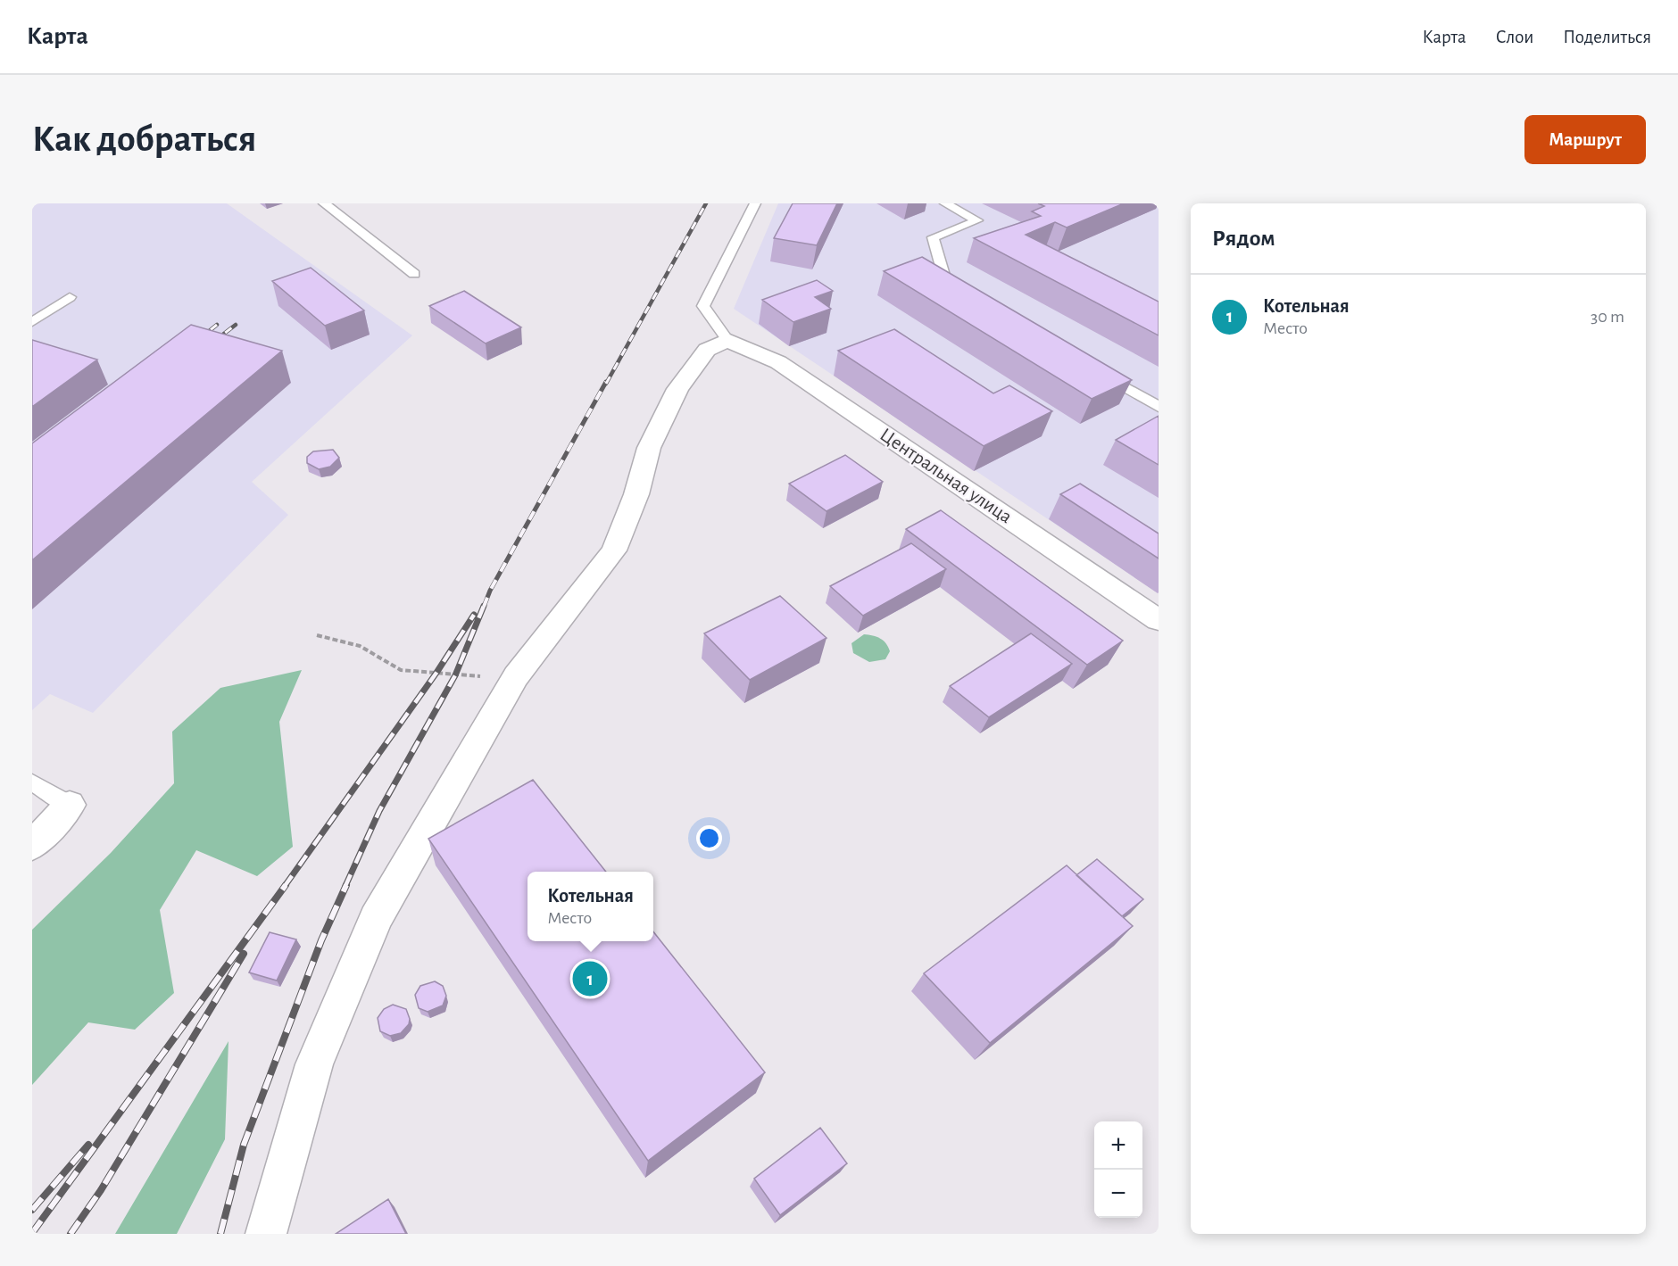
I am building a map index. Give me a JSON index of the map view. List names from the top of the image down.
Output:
{
  "streets": {
    "street": ["Центральная улица"]
  },
  "page": {
    "header": "Карта",
    "nav": ["Карта", "Слои", "Поделиться"],
    "buttons": "Маршрут",
    "title": "Как добраться",
    "heading": "Рядом",
    "list": [
      {
        "mark": "1",
        "name": "Котельная",
        "note": "Место",
        "value": "30 m"
      }
    ],
    "popup": ["Котельная", "Место"],
    "pins": "1",
    "map_buttons": ["+", "−"]
  }
}
